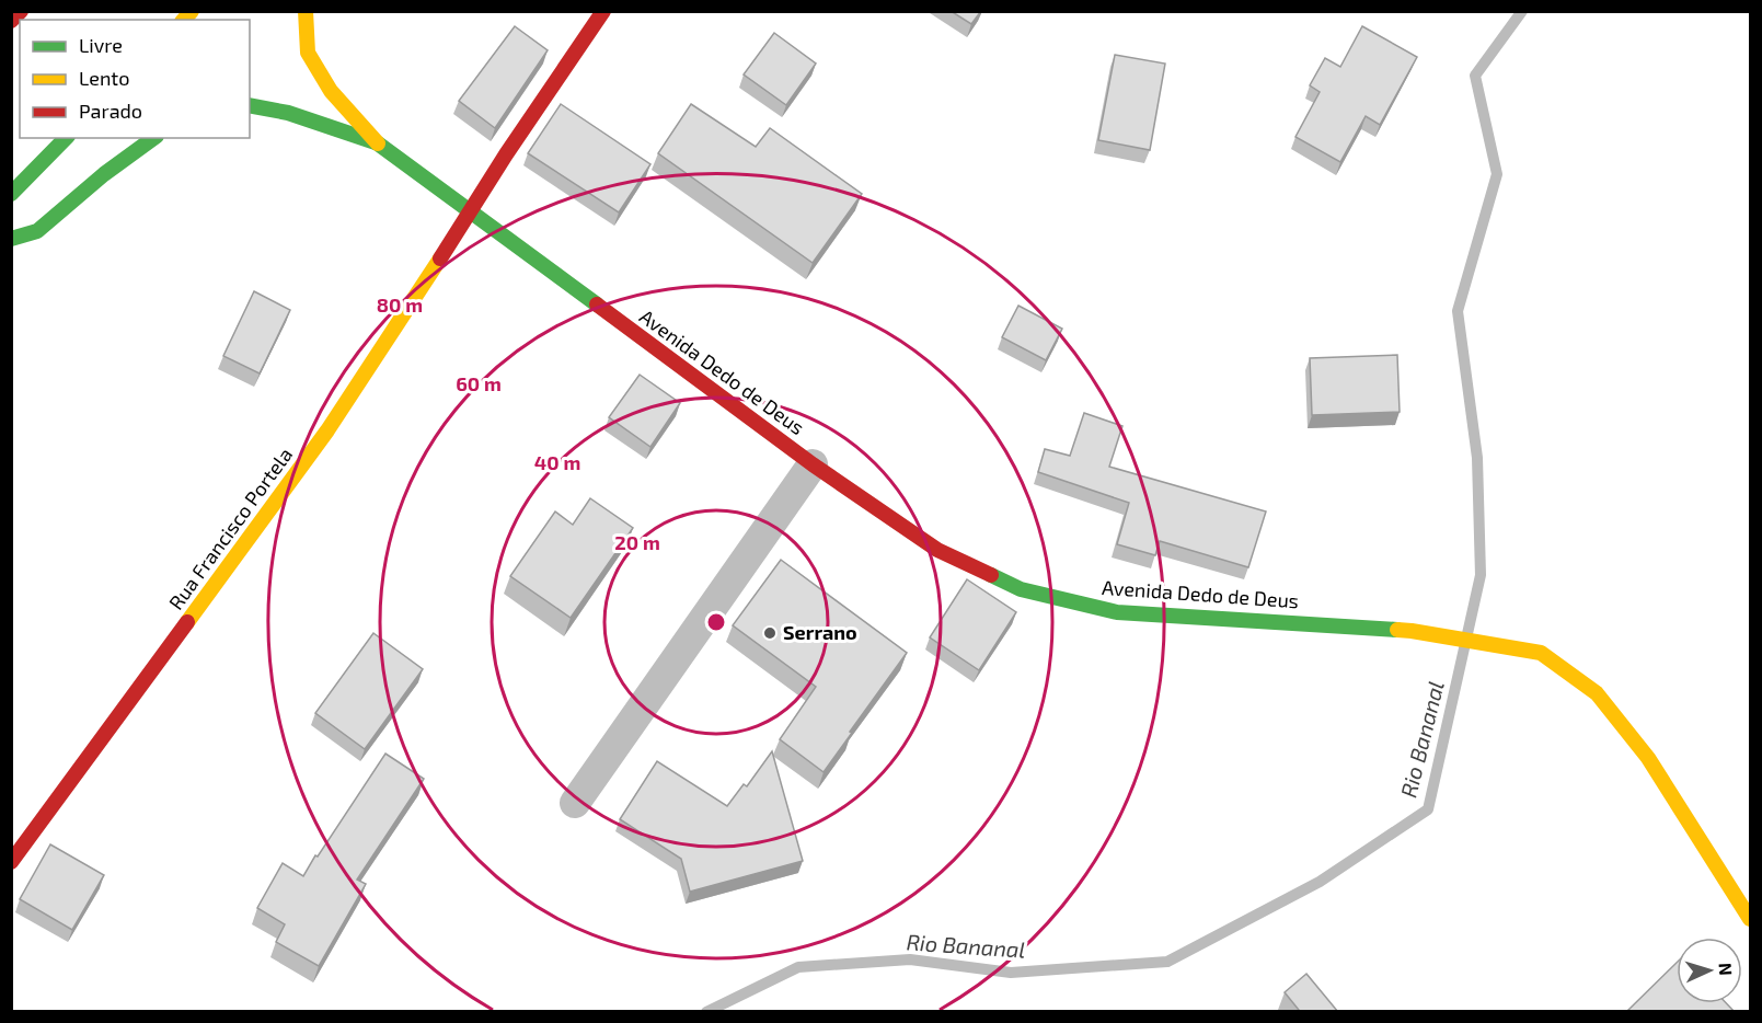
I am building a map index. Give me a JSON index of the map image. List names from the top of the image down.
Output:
{
  "streets": {
    "main road": ["Avenida Dedo de Deus", "Rua Francisco Portela"]
  },
  "crossings": [
    ["Avenida Dedo de Deus", "Rua Francisco Portela"]
  ],
  "water": ["Rio Bananal"],
  "places": ["Serrano"],
  "legend": ["Livre", "Lento", "Parado"],
  "north": "right",
  "rings": [
    "80 m",
    "60 m",
    "40 m",
    "20 m"
  ]
}
